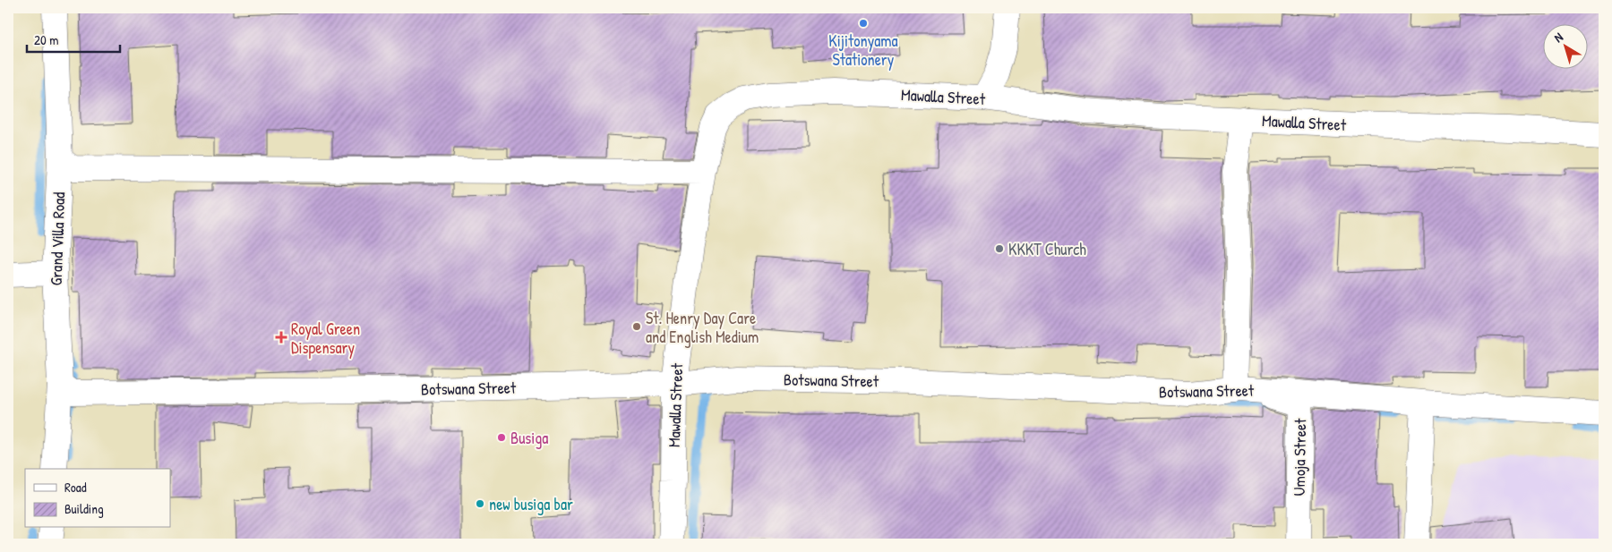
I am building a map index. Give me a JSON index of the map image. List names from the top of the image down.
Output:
{
  "streets": {
    "street": [
      "Mawalla Street",
      "Grand Villa Road",
      "Botswana Street",
      "Umoja Street"
    ]
  },
  "crossings": [
    ["Mawalla Street", "Botswana Street"],
    ["Grand Villa Road", "Botswana Street"],
    ["Botswana Street", "Umoja Street"]
  ],
  "places": {
    "other": [
      "Kijitonyama Stationery",
      "KKKT Church",
      "St. Henry Day Care and English Medium",
      "Busiga",
      "new busiga bar"
    ],
    "health": ["Royal Green Dispensary"]
  },
  "legend": ["Road", "Building"],
  "scale_bar": "20 m",
  "north": "top left"
}
